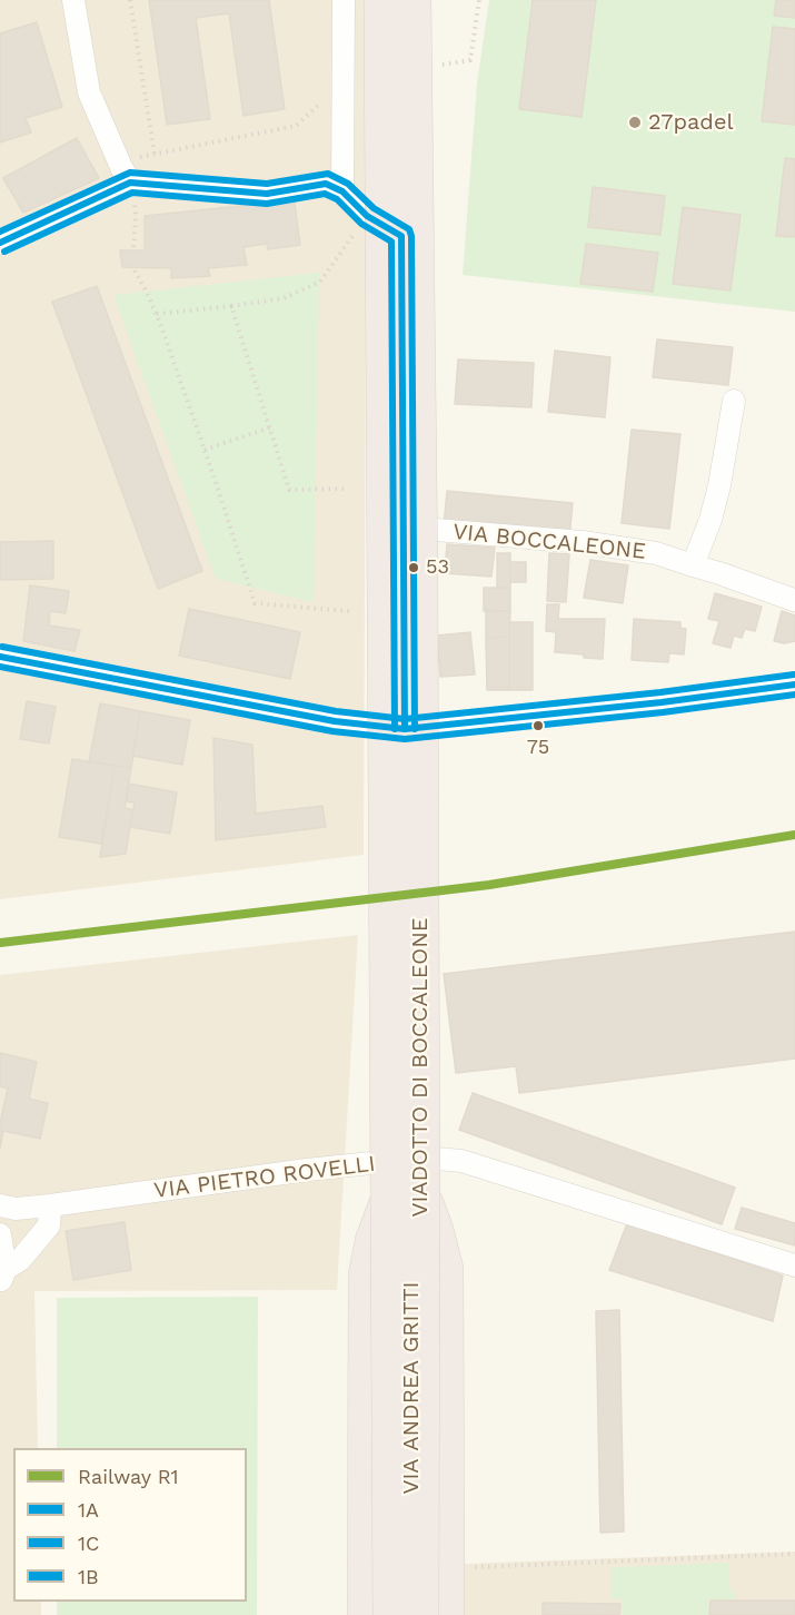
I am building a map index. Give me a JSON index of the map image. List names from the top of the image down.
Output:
{
  "streets": {
    "highway": ["VIADOTTO DI BOCCALEONE"],
    "street": ["VIA BOCCALEONE", "VIA PIETRO ROVELLI", "VIA ANDREA GRITTI"]
  },
  "crossings": [
    ["VIADOTTO DI BOCCALEONE", "VIA PIETRO ROVELLI"],
    ["VIADOTTO DI BOCCALEONE", "VIA ANDREA GRITTI"],
    ["VIA PIETRO ROVELLI", "VIA ANDREA GRITTI"]
  ],
  "places": ["27padel", "53", "75"],
  "lines": [
    "transit line 1B",
    "transit line 1A",
    "transit line 1C",
    "rail line R1"
  ],
  "legend": [
    "Railway R1",
    "1A",
    "1C",
    "1B"
  ]
}
